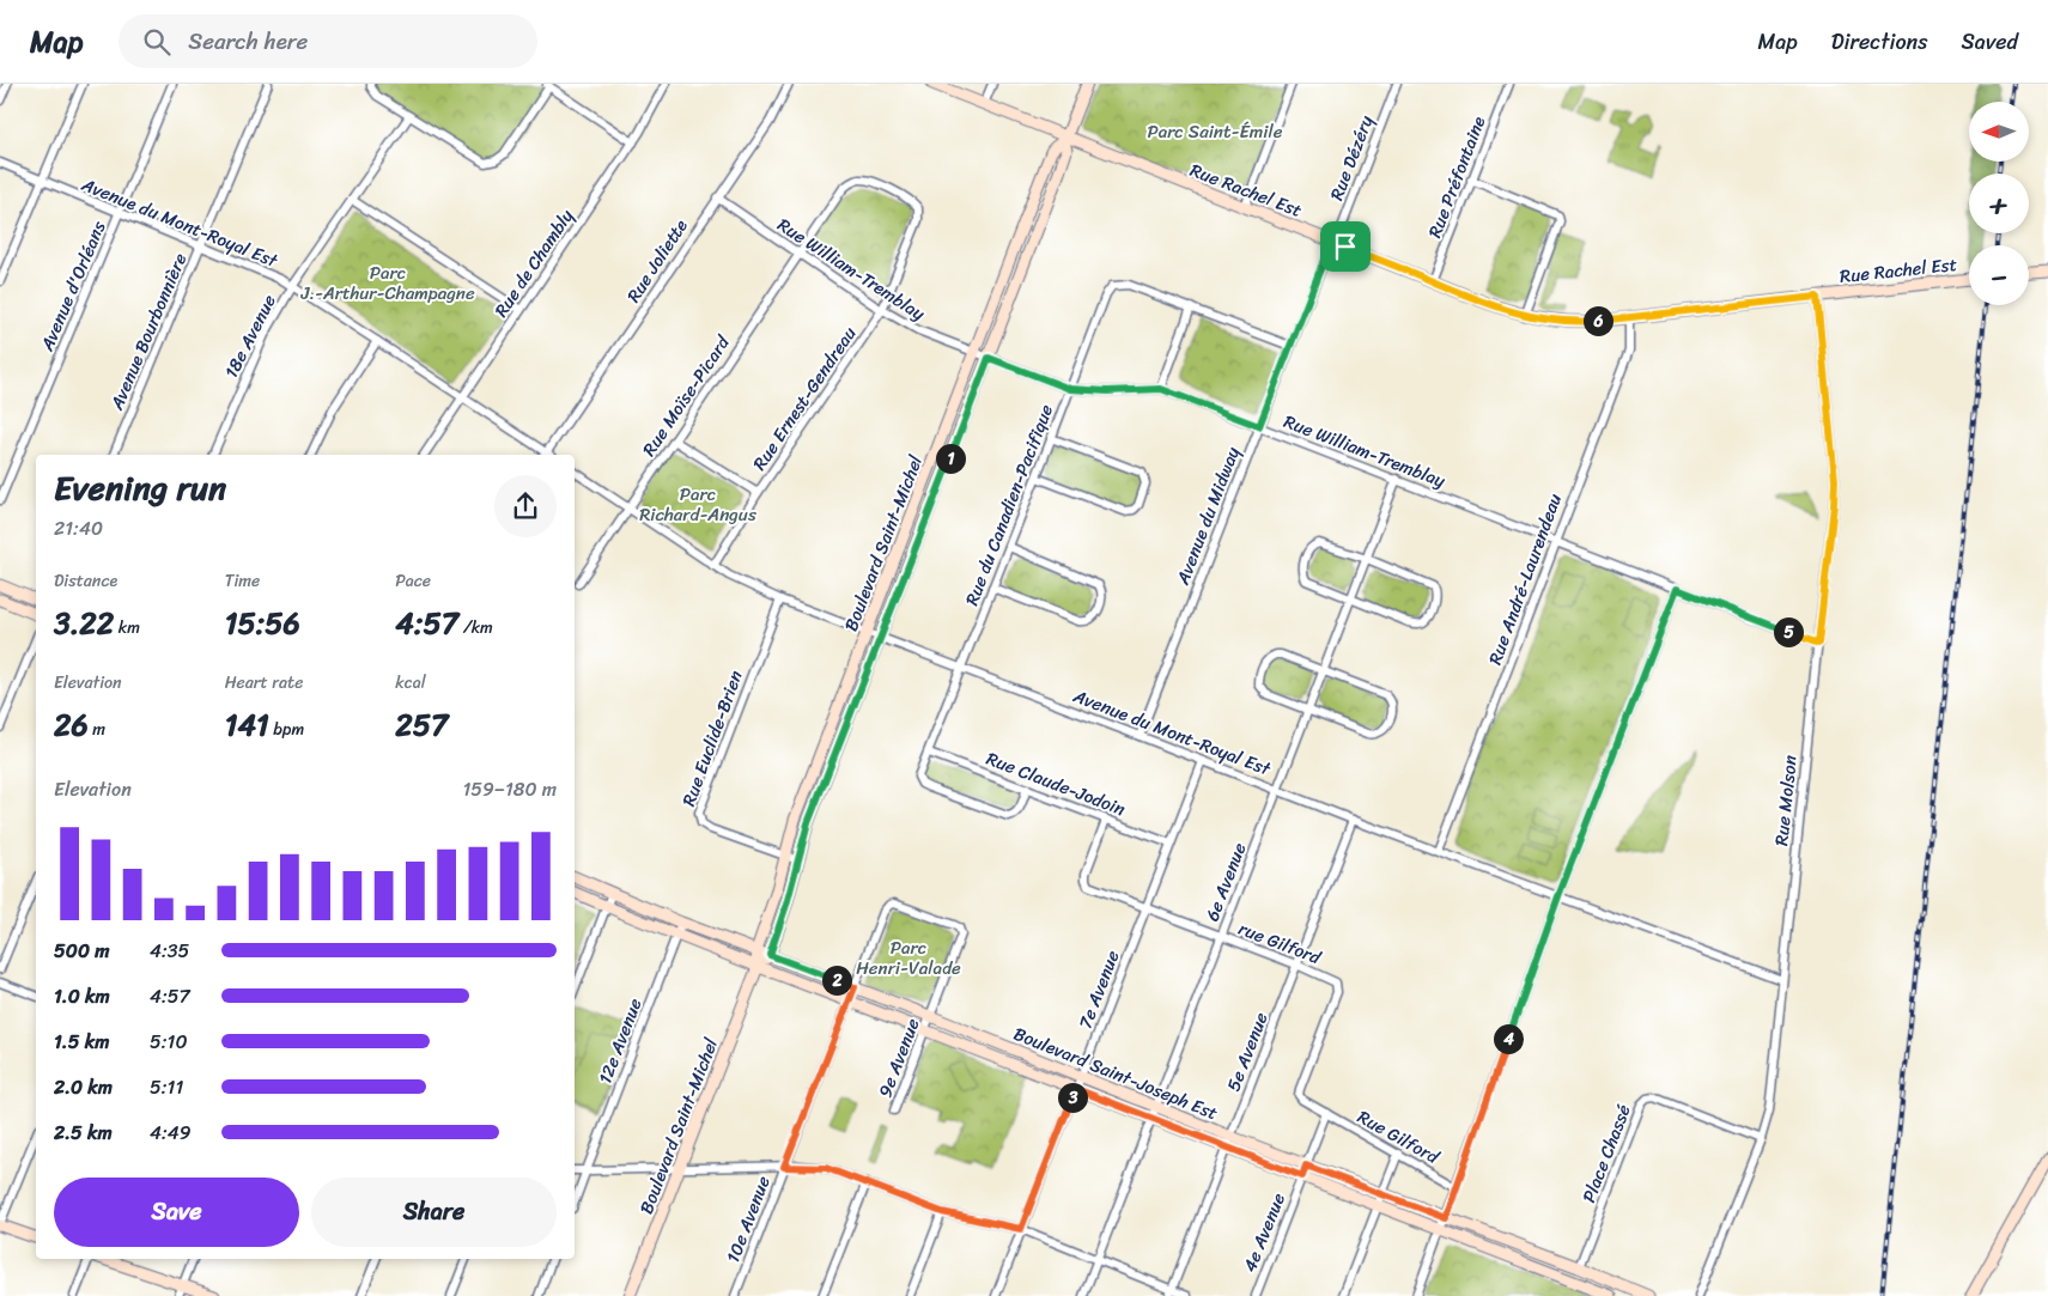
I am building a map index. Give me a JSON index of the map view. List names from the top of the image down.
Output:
{
  "streets": {
    "main road": ["Rue Rachel Est", "Boulevard Saint-Michel", "Boulevard Saint-Joseph Est"],
    "street": [
      "Rue Dézéry",
      "Rue Préfontaine",
      "Avenue du Mont-Royal Est",
      "Rue Joliette",
      "Rue de Chambly",
      "Rue William-Tremblay",
      "Avenue d'Orléans",
      "Avenue Bourbonnière",
      "18e Avenue",
      "Rue Moïse-Picard",
      "Rue Ernest-Gendreau",
      "Rue du Canadien-Pacifique",
      "Avenue du Midway",
      "Rue André-Laurendeau",
      "Rue Euclide-Brien",
      "Rue Claude-Jodoin",
      "Rue Molson",
      "6e Avenue",
      "rue Gilford",
      "7e Avenue",
      "12e Avenue",
      "5e Avenue",
      "9e Avenue",
      "Rue Gilford",
      "Place Chassé",
      "10e Avenue",
      "4e Avenue"
    ]
  },
  "crossings": [
    ["Rue Dézéry", "Rue Rachel Est"],
    ["Rue Dézéry", "Avenue du Midway"],
    ["Rue Préfontaine", "Rue Rachel Est"],
    ["Rue Rachel Est", "Avenue du Midway"],
    ["Rue Rachel Est", "Boulevard Saint-Michel"],
    ["Rue Rachel Est", "Rue André-Laurendeau"],
    ["Rue Rachel Est", "Rue Molson"],
    ["Avenue du Mont-Royal Est", "Rue de Chambly"],
    ["Avenue du Mont-Royal Est", "Avenue d'Orléans"],
    ["Avenue du Mont-Royal Est", "Avenue Bourbonnière"],
    ["Avenue du Mont-Royal Est", "18e Avenue"],
    ["Avenue du Mont-Royal Est", "Rue Moïse-Picard"],
    ["Avenue du Mont-Royal Est", "Rue Ernest-Gendreau"],
    ["Avenue du Mont-Royal Est", "Rue du Canadien-Pacifique"],
    ["Avenue du Mont-Royal Est", "Avenue du Midway"],
    ["Avenue du Mont-Royal Est", "Boulevard Saint-Michel"],
    ["Avenue du Mont-Royal Est", "Rue André-Laurendeau"],
    ["Avenue du Mont-Royal Est", "Rue Euclide-Brien"],
    ["Avenue du Mont-Royal Est", "Rue Molson"],
    ["Avenue du Mont-Royal Est", "6e Avenue"],
    ["Avenue du Mont-Royal Est", "7e Avenue"],
    ["Avenue du Mont-Royal Est", "5e Avenue"],
    ["Rue Joliette", "Rue William-Tremblay"],
    ["Rue William-Tremblay", "Rue Moïse-Picard"],
    ["Rue William-Tremblay", "Rue Ernest-Gendreau"],
    ["Rue William-Tremblay", "Rue du Canadien-Pacifique"],
    ["Rue William-Tremblay", "Avenue du Midway"],
    ["Rue William-Tremblay", "Boulevard Saint-Michel"],
    ["Rue William-Tremblay", "Rue André-Laurendeau"],
    ["Rue William-Tremblay", "Rue Molson"],
    ["Rue William-Tremblay", "6e Avenue"],
    ["Rue Moïse-Picard", "Rue Ernest-Gendreau"],
    ["Rue du Canadien-Pacifique", "Rue Claude-Jodoin"],
    ["Boulevard Saint-Michel", "Rue Euclide-Brien"],
    ["Boulevard Saint-Michel", "Boulevard Saint-Joseph Est"],
    ["Rue Claude-Jodoin", "7e Avenue"],
    ["Rue Molson", "Place Chassé"],
    ["6e Avenue", "rue Gilford"],
    ["6e Avenue", "Boulevard Saint-Joseph Est"],
    ["rue Gilford", "7e Avenue"],
    ["rue Gilford", "5e Avenue"],
    ["rue Gilford", "Rue Gilford"],
    ["7e Avenue", "Boulevard Saint-Joseph Est"],
    ["12e Avenue", "Boulevard Saint-Joseph Est"],
    ["5e Avenue", "Boulevard Saint-Joseph Est"],
    ["9e Avenue", "Boulevard Saint-Joseph Est"],
    ["9e Avenue", "10e Avenue"],
    ["Boulevard Saint-Joseph Est", "Place Chassé"],
    ["Boulevard Saint-Joseph Est", "10e Avenue"],
    ["Boulevard Saint-Joseph Est", "4e Avenue"],
    ["Rue Gilford", "4e Avenue"]
  ],
  "parks": [
    "Parc Saint-Émile",
    "Parc J.-Arthur-Champagne",
    "Parc Richard-Angus",
    "Parc Henri-Valade"
  ],
  "north": "left",
  "page": {
    "header": "Map",
    "search": "Search here",
    "nav": ["Map", "Directions", "Saved"],
    "map_buttons": ["+", "−"],
    "pins": [
      "6",
      "1",
      "5",
      "2",
      "4",
      "3"
    ],
    "heading": ["Evening run", "21:40"],
    "stats": [
      ["Distance", "3.22 km"],
      ["Time", "15:56"],
      ["Pace", "4:57 /km"],
      ["Elevation", "26 m"],
      ["Heart rate", "141 bpm"],
      ["kcal", "257"]
    ],
    "chart": ["Elevation", "159–180 m"],
    "list": [
      {
        "name": "500 m",
        "note": "4:35"
      },
      {
        "name": "1.0 km",
        "note": "4:57"
      },
      {
        "name": "1.5 km",
        "note": "5:10"
      },
      {
        "name": "2.0 km",
        "note": "5:11"
      },
      {
        "name": "2.5 km",
        "note": "4:49"
      }
    ],
    "buttons": ["Save", "Share"]
  }
}
